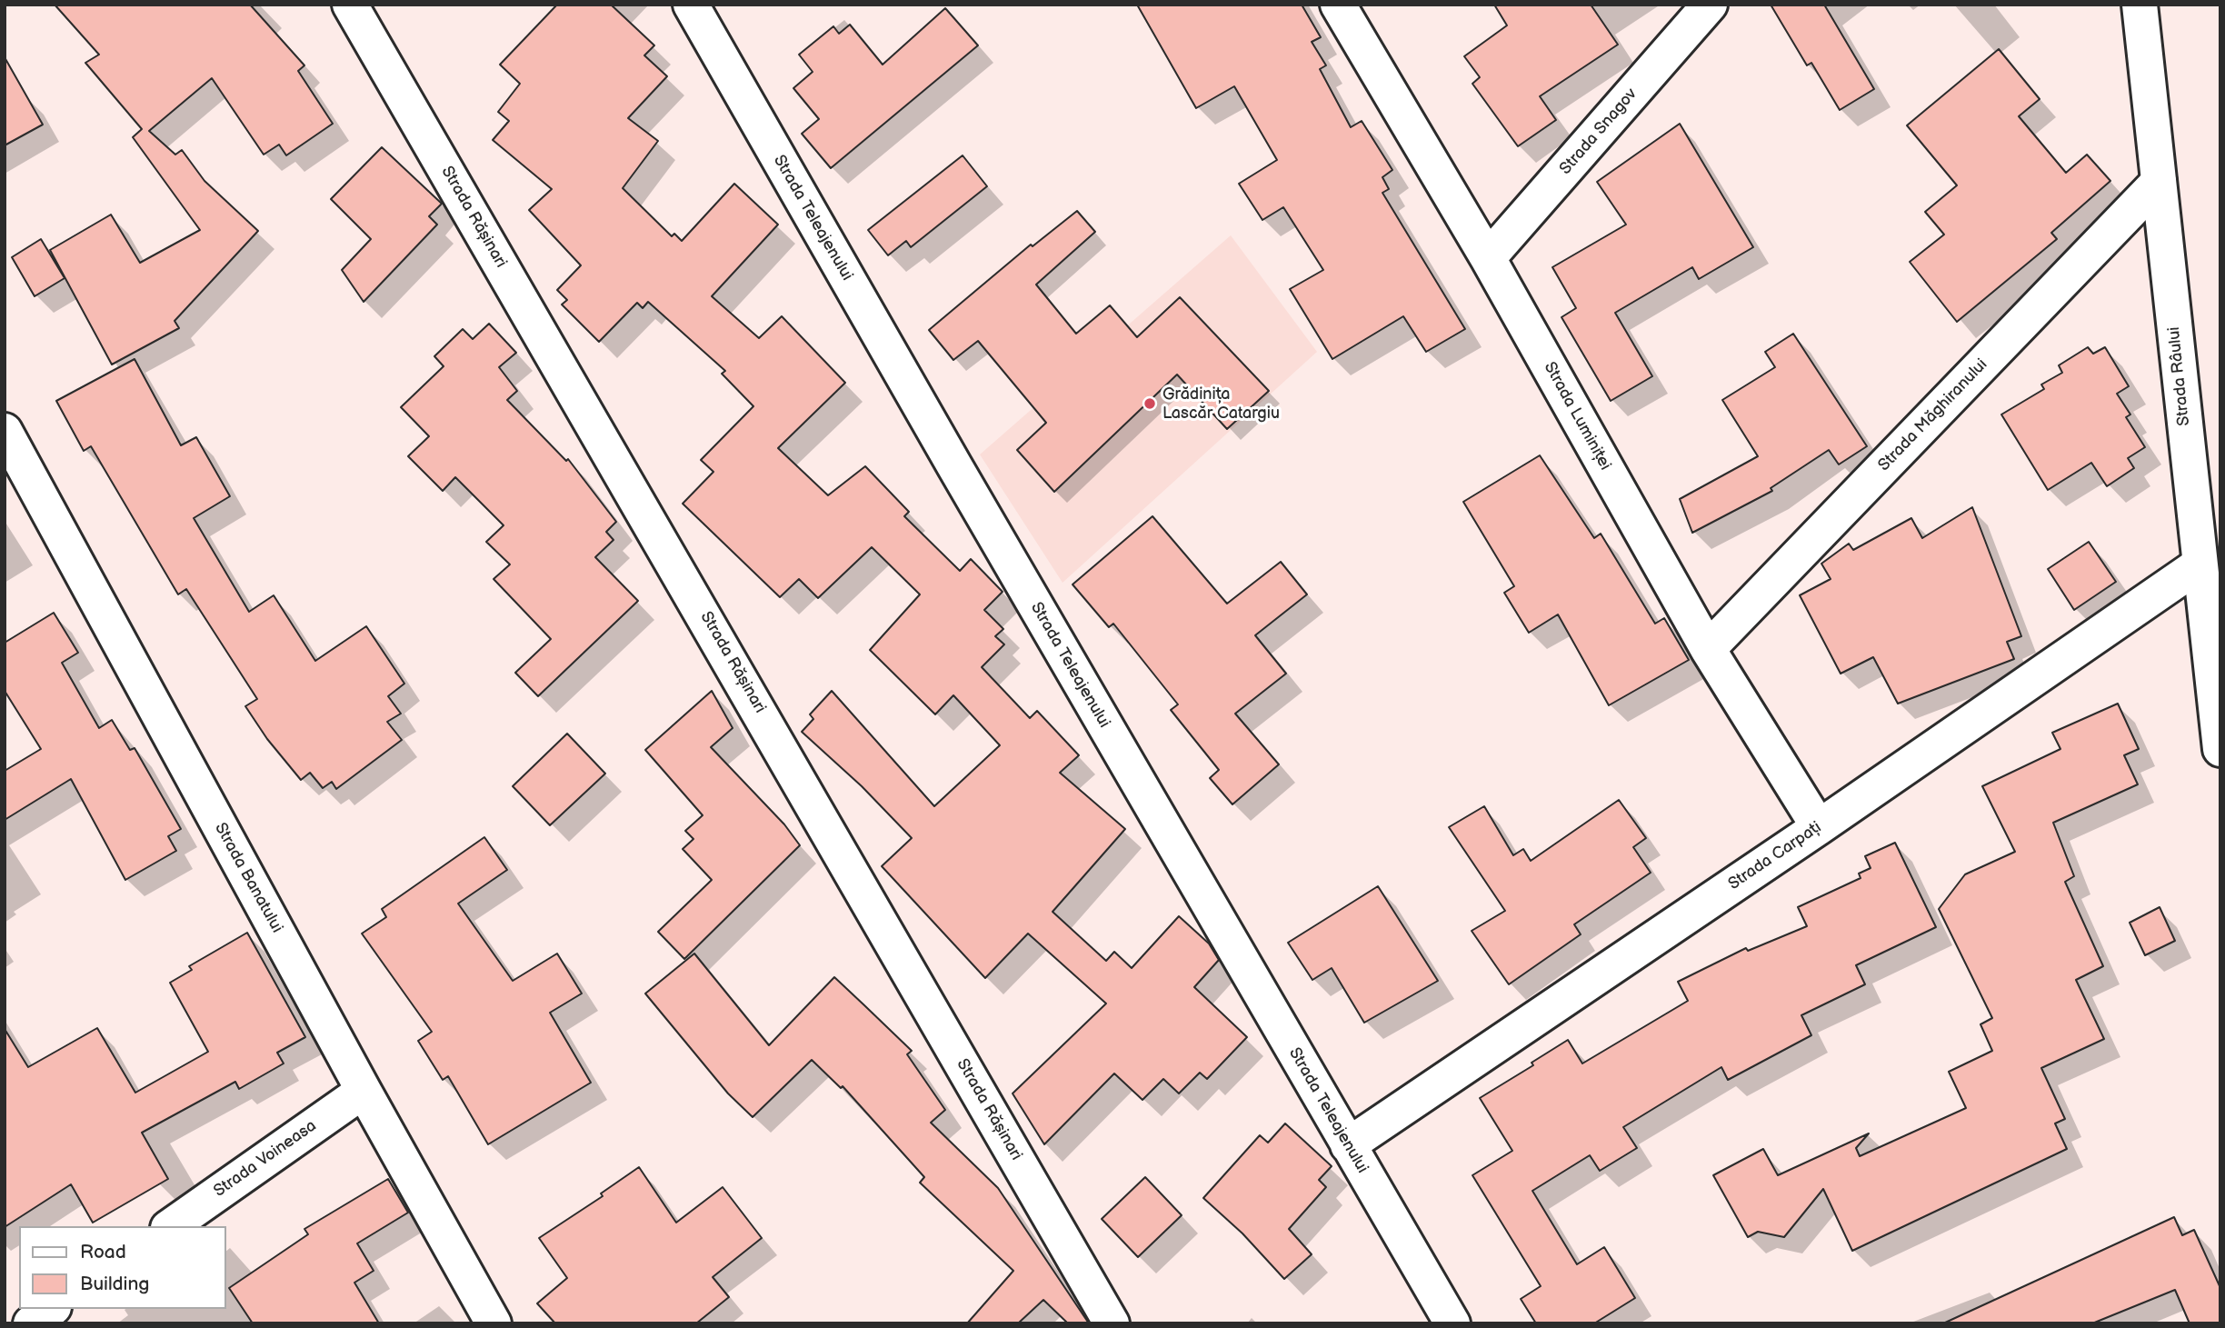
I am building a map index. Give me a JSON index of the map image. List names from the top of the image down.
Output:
{
  "streets": {
    "street": [
      "Strada Snagov",
      "Strada Rășinari",
      "Strada Teleajenului",
      "Strada Râului",
      "Strada Măghiranului",
      "Strada Luminiței",
      "Strada Carpați",
      "Strada Banatului",
      "Strada Voineasa"
    ]
  },
  "crossings": [
    ["Strada Snagov", "Strada Luminiței"],
    ["Strada Teleajenului", "Strada Carpați"],
    ["Strada Râului", "Strada Măghiranului"],
    ["Strada Râului", "Strada Carpați"],
    ["Strada Măghiranului", "Strada Luminiței"],
    ["Strada Luminiței", "Strada Carpați"],
    ["Strada Banatului", "Strada Voineasa"]
  ],
  "places": ["Grădinița Lascăr Catargiu"],
  "legend": ["Road", "Building"]
}
